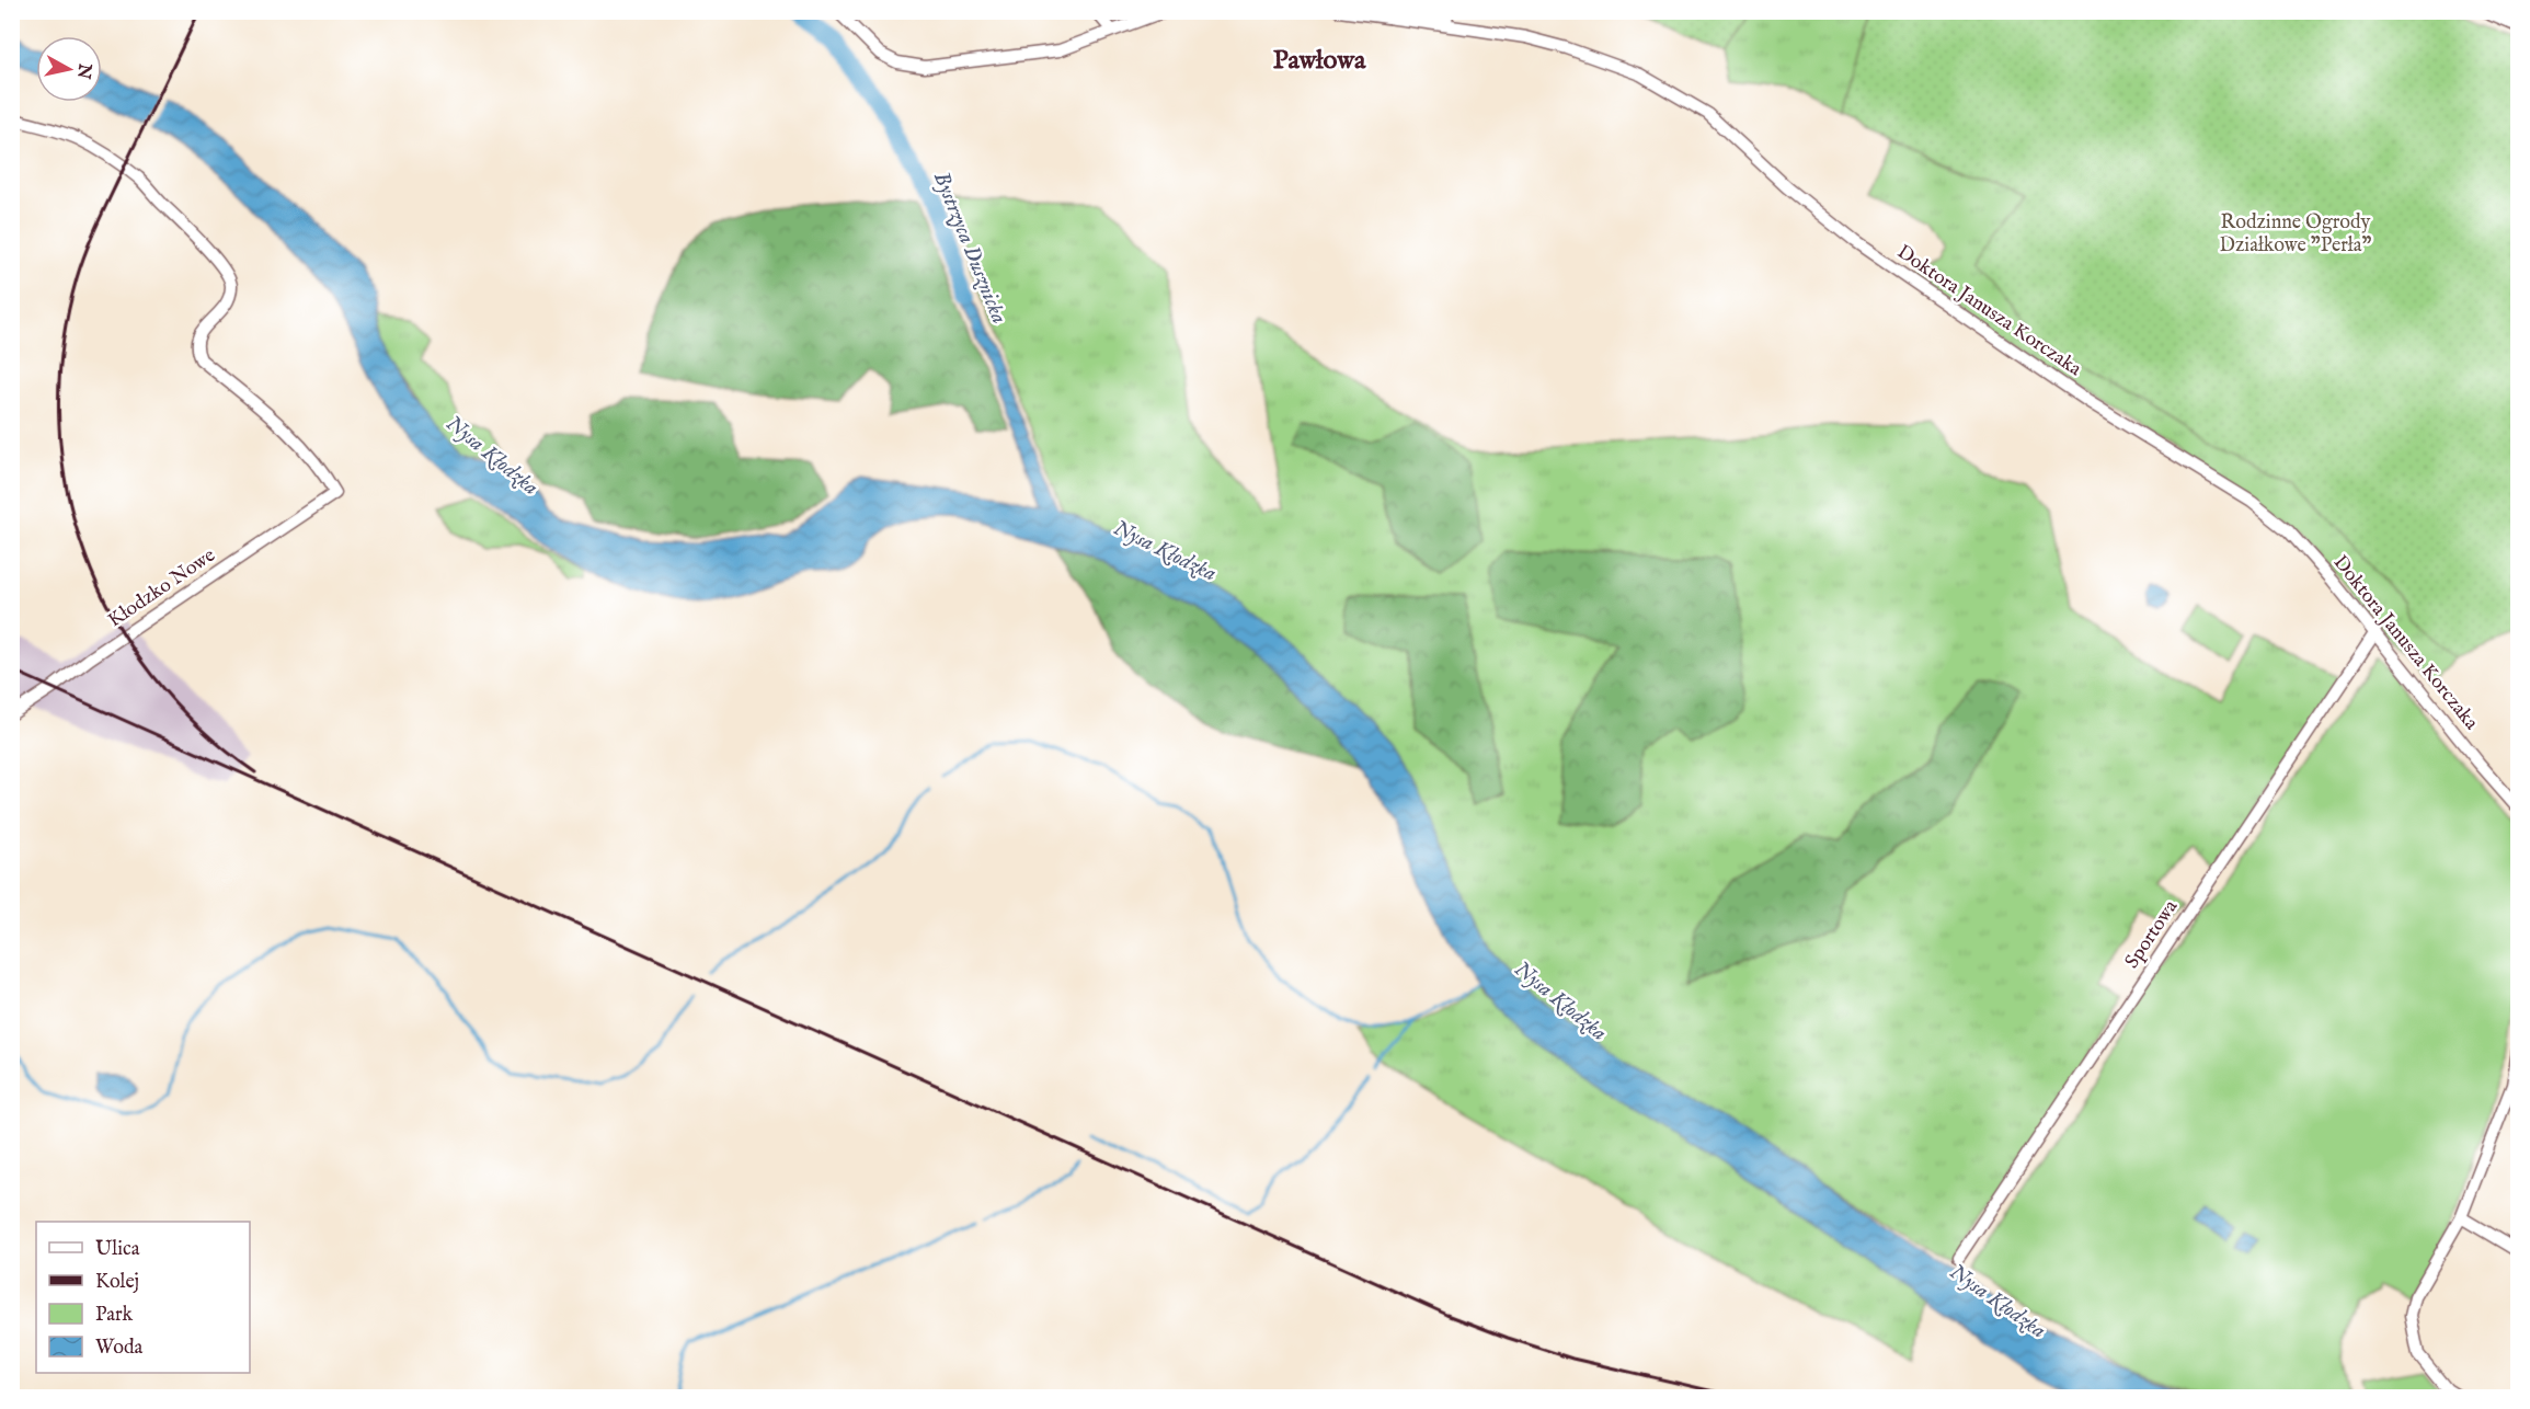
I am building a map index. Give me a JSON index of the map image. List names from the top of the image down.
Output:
{
  "streets": {
    "street": ["Doktora Janusza Korczaka", "Kłodzko Nowe", "Sportowa"]
  },
  "crossings": [
    ["Doktora Janusza Korczaka", "Sportowa"]
  ],
  "districts": ["Pawłowa"],
  "water": ["Bystrzyca Dusznicka", "Nysa Kłodzka"],
  "parks": ["Rodzinne Ogrody Działkowe \"Perła\""],
  "legend": [
    "Ulica",
    "Kolej",
    "Park",
    "Woda"
  ],
  "north": "right"
}
